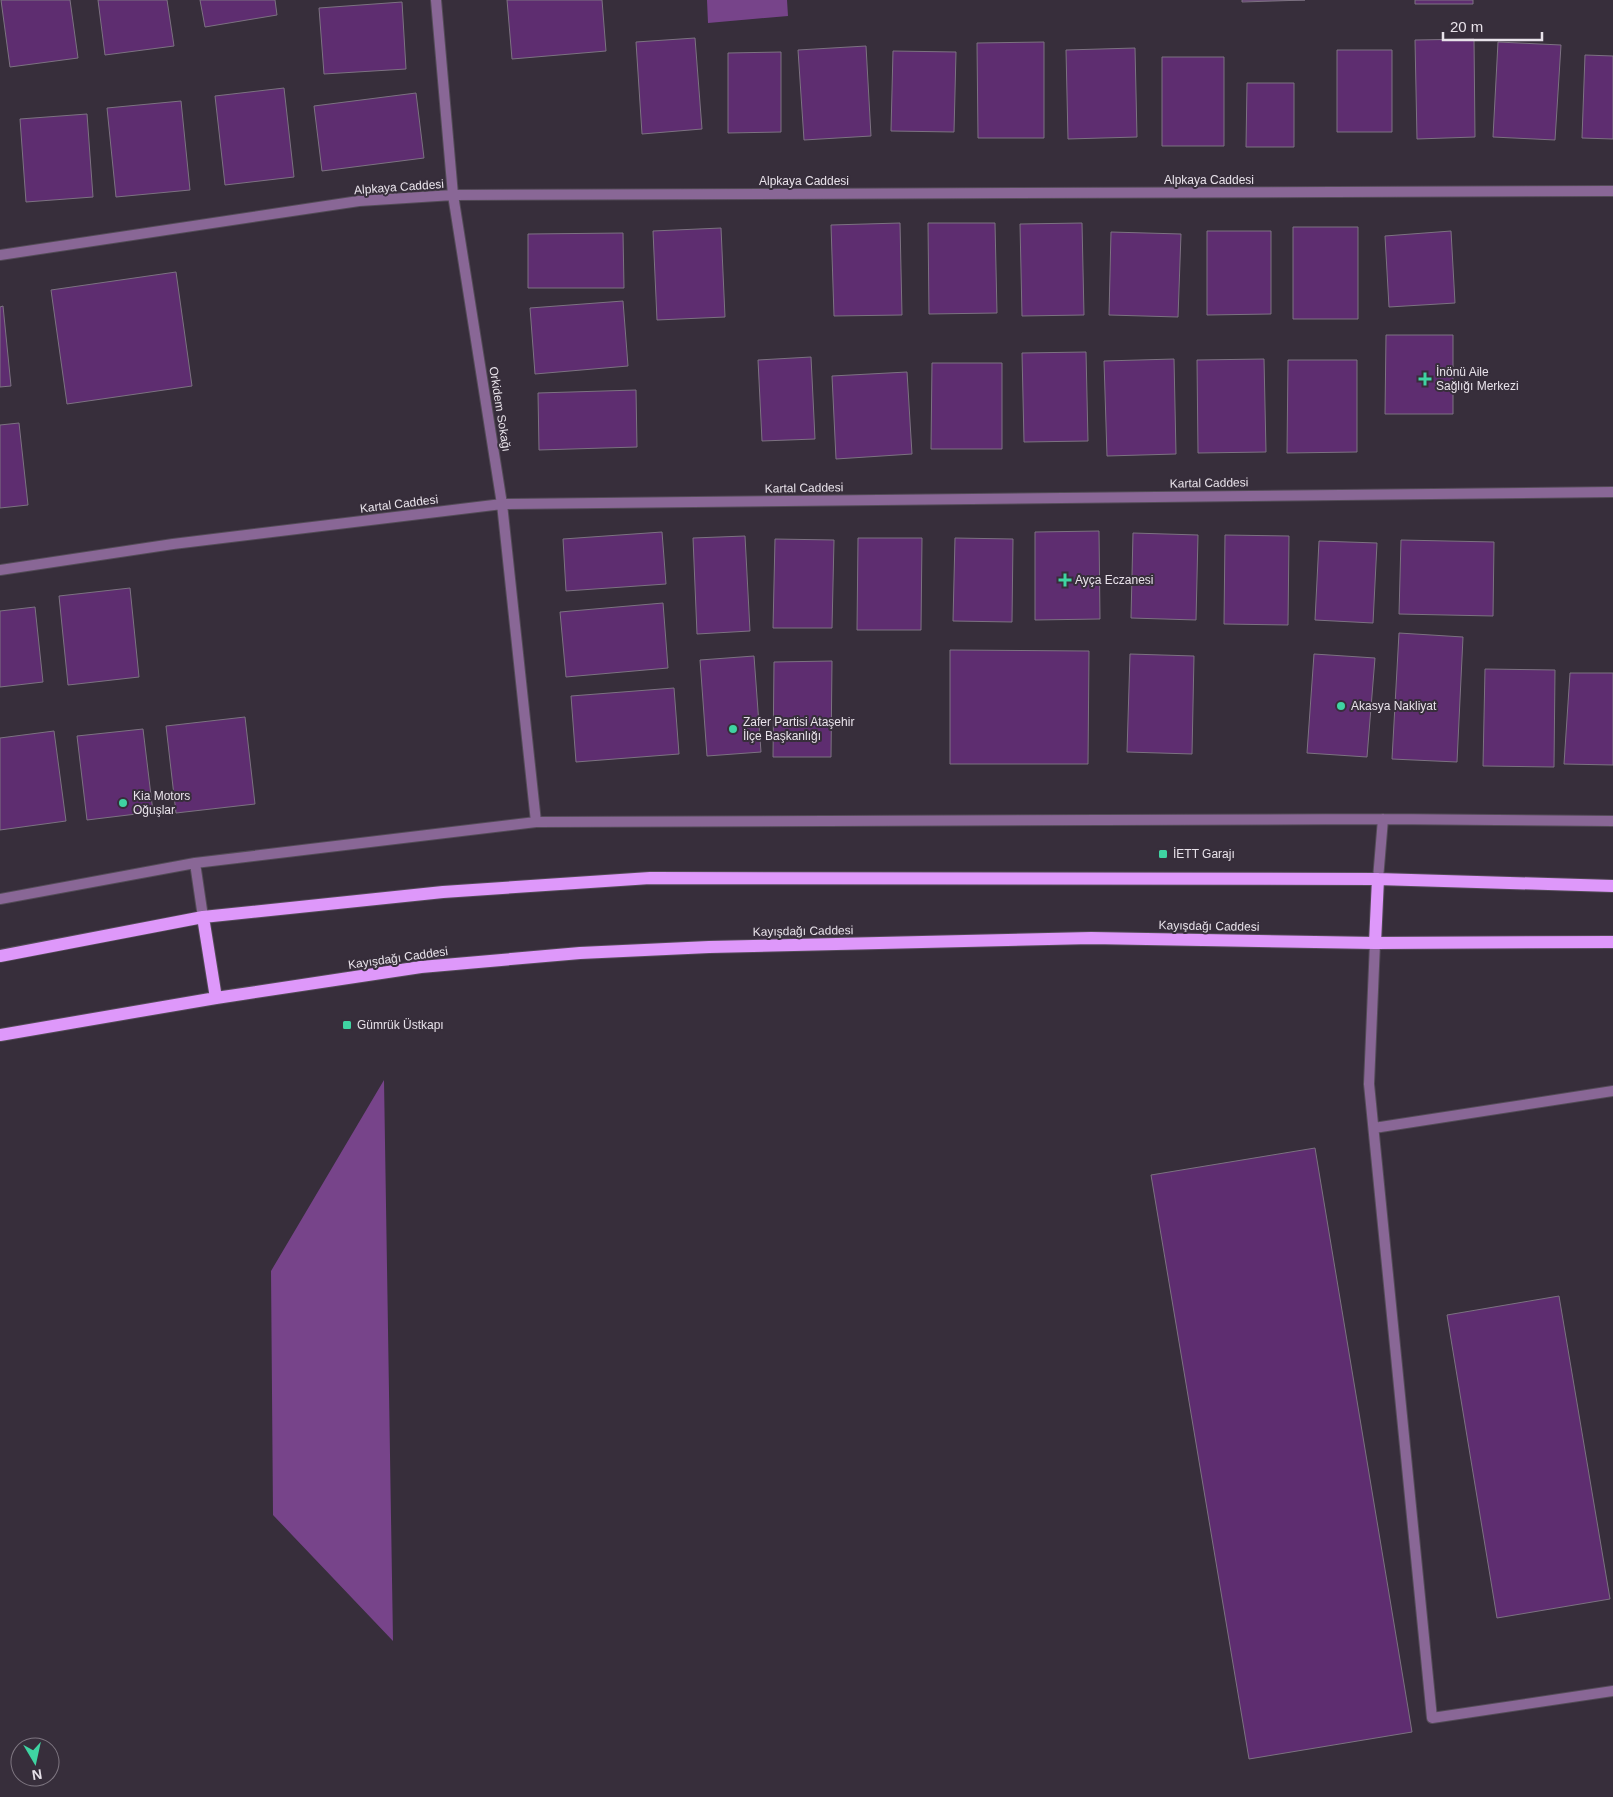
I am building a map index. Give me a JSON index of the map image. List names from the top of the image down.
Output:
{
  "streets": {
    "main road": ["Kayışdağı Caddesi"],
    "street": ["Alpkaya Caddesi", "Orkidem Sokağı", "Kartal Caddesi"]
  },
  "crossings": [
    ["Alpkaya Caddesi", "Orkidem Sokağı"],
    ["Orkidem Sokağı", "Kartal Caddesi"]
  ],
  "places": {
    "health": ["İnönü Aile Sağlığı Merkezi", "Ayça Eczanesi"],
    "other": ["Akasya Nakliyat", "Zafer Partisi Ataşehir İlçe Başkanlığı", "Kia Motors Oğuşlar"],
    "transit": ["İETT Garajı", "Gümrük Üstkapı"]
  },
  "scale_bar": "20 m",
  "north": "bottom"
}
